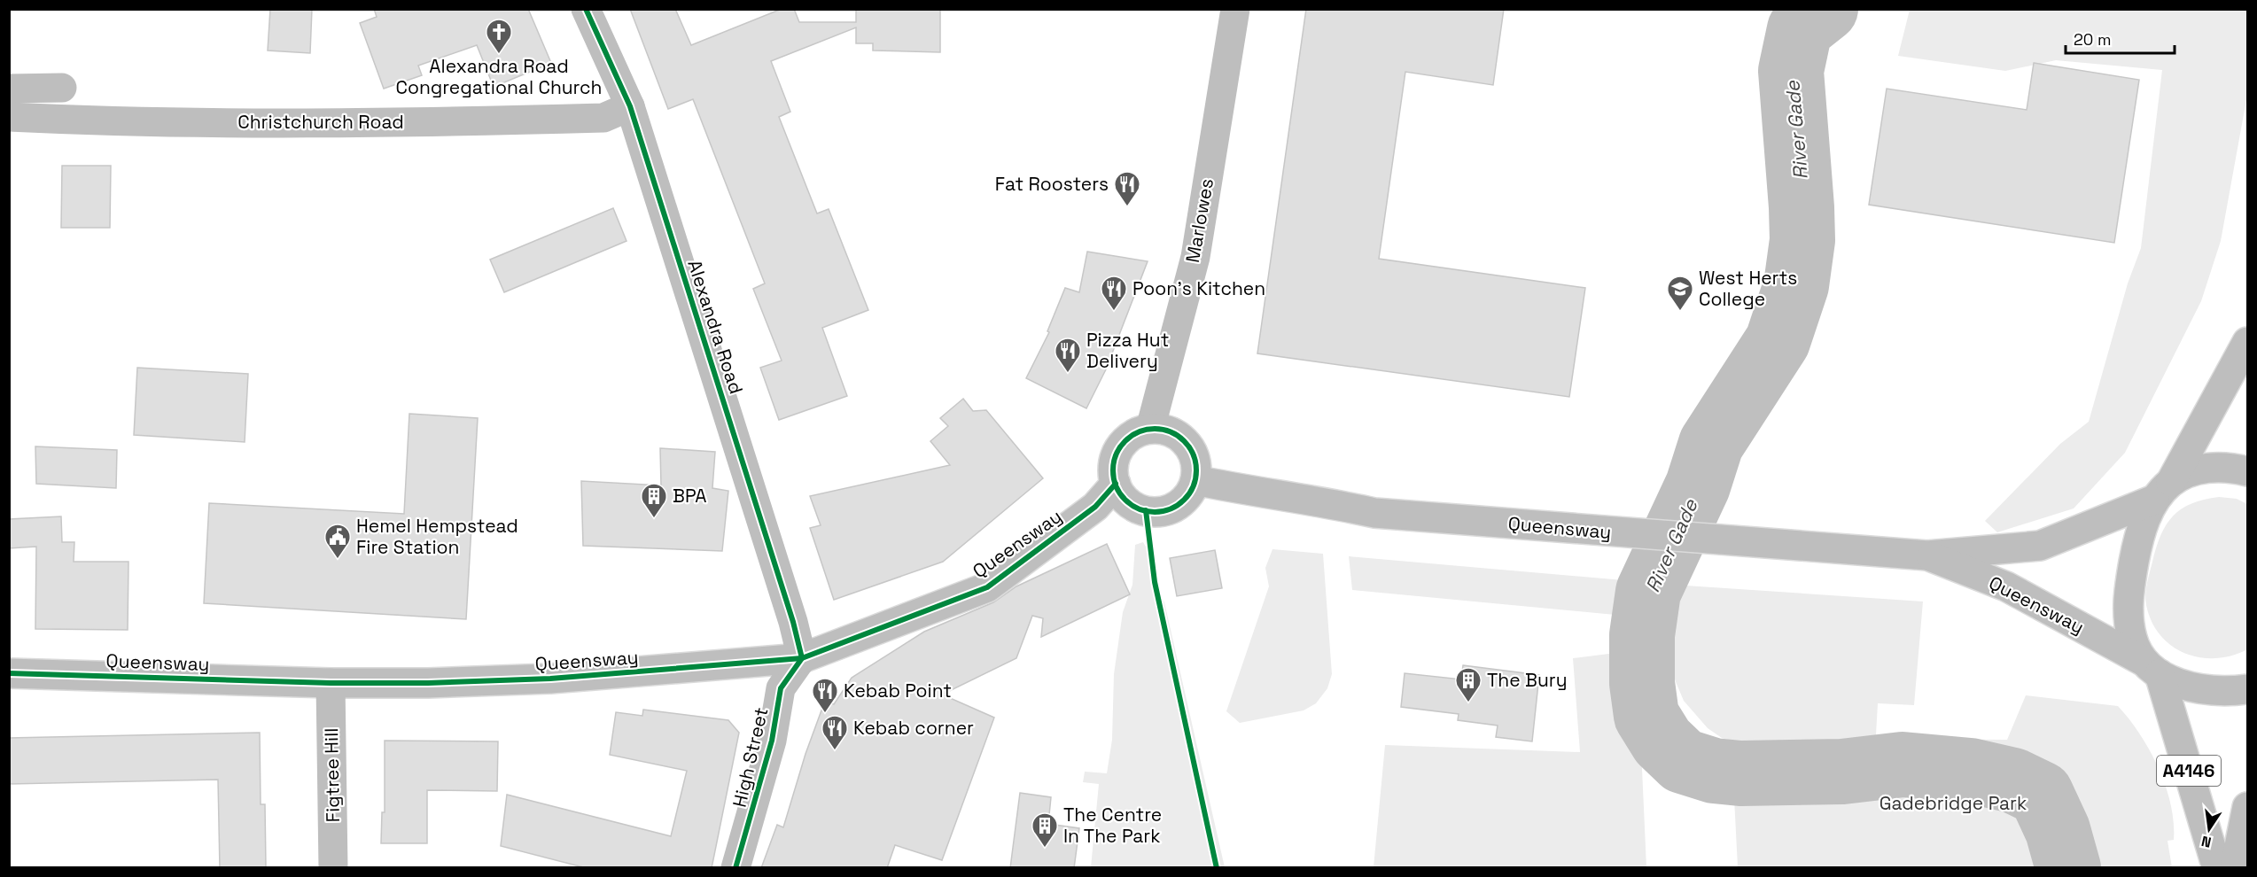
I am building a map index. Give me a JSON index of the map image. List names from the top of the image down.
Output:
{
  "streets": {
    "main road": [
      "Christchurch Road",
      "Marlowes",
      "Alexandra Road",
      "Queensway",
      "High Street",
      "A4146",
      "Figtree Hill"
    ]
  },
  "crossings": [
    ["Christchurch Road", "Alexandra Road"],
    ["Marlowes", "Queensway"],
    ["Alexandra Road", "Queensway"],
    ["Alexandra Road", "High Street"],
    ["Queensway", "High Street"],
    ["Queensway", "A4146"],
    ["Queensway", "Figtree Hill"]
  ],
  "water": ["River Gade"],
  "parks": ["Gadebridge Park"],
  "places": {
    "church": ["Alexandra Road Congregational Church"],
    "restaurant": [
      "Fat Roosters",
      "Poon's Kitchen",
      "Pizza Hut Delivery",
      "Kebab Point",
      "Kebab corner"
    ],
    "school or university": ["West Herts College"],
    "building": ["BPA", "The Bury", "The Centre In The Park"],
    "public building": ["Hemel Hempstead Fire Station"]
  },
  "scale_bar": "20 m",
  "north": "bottom"
}
